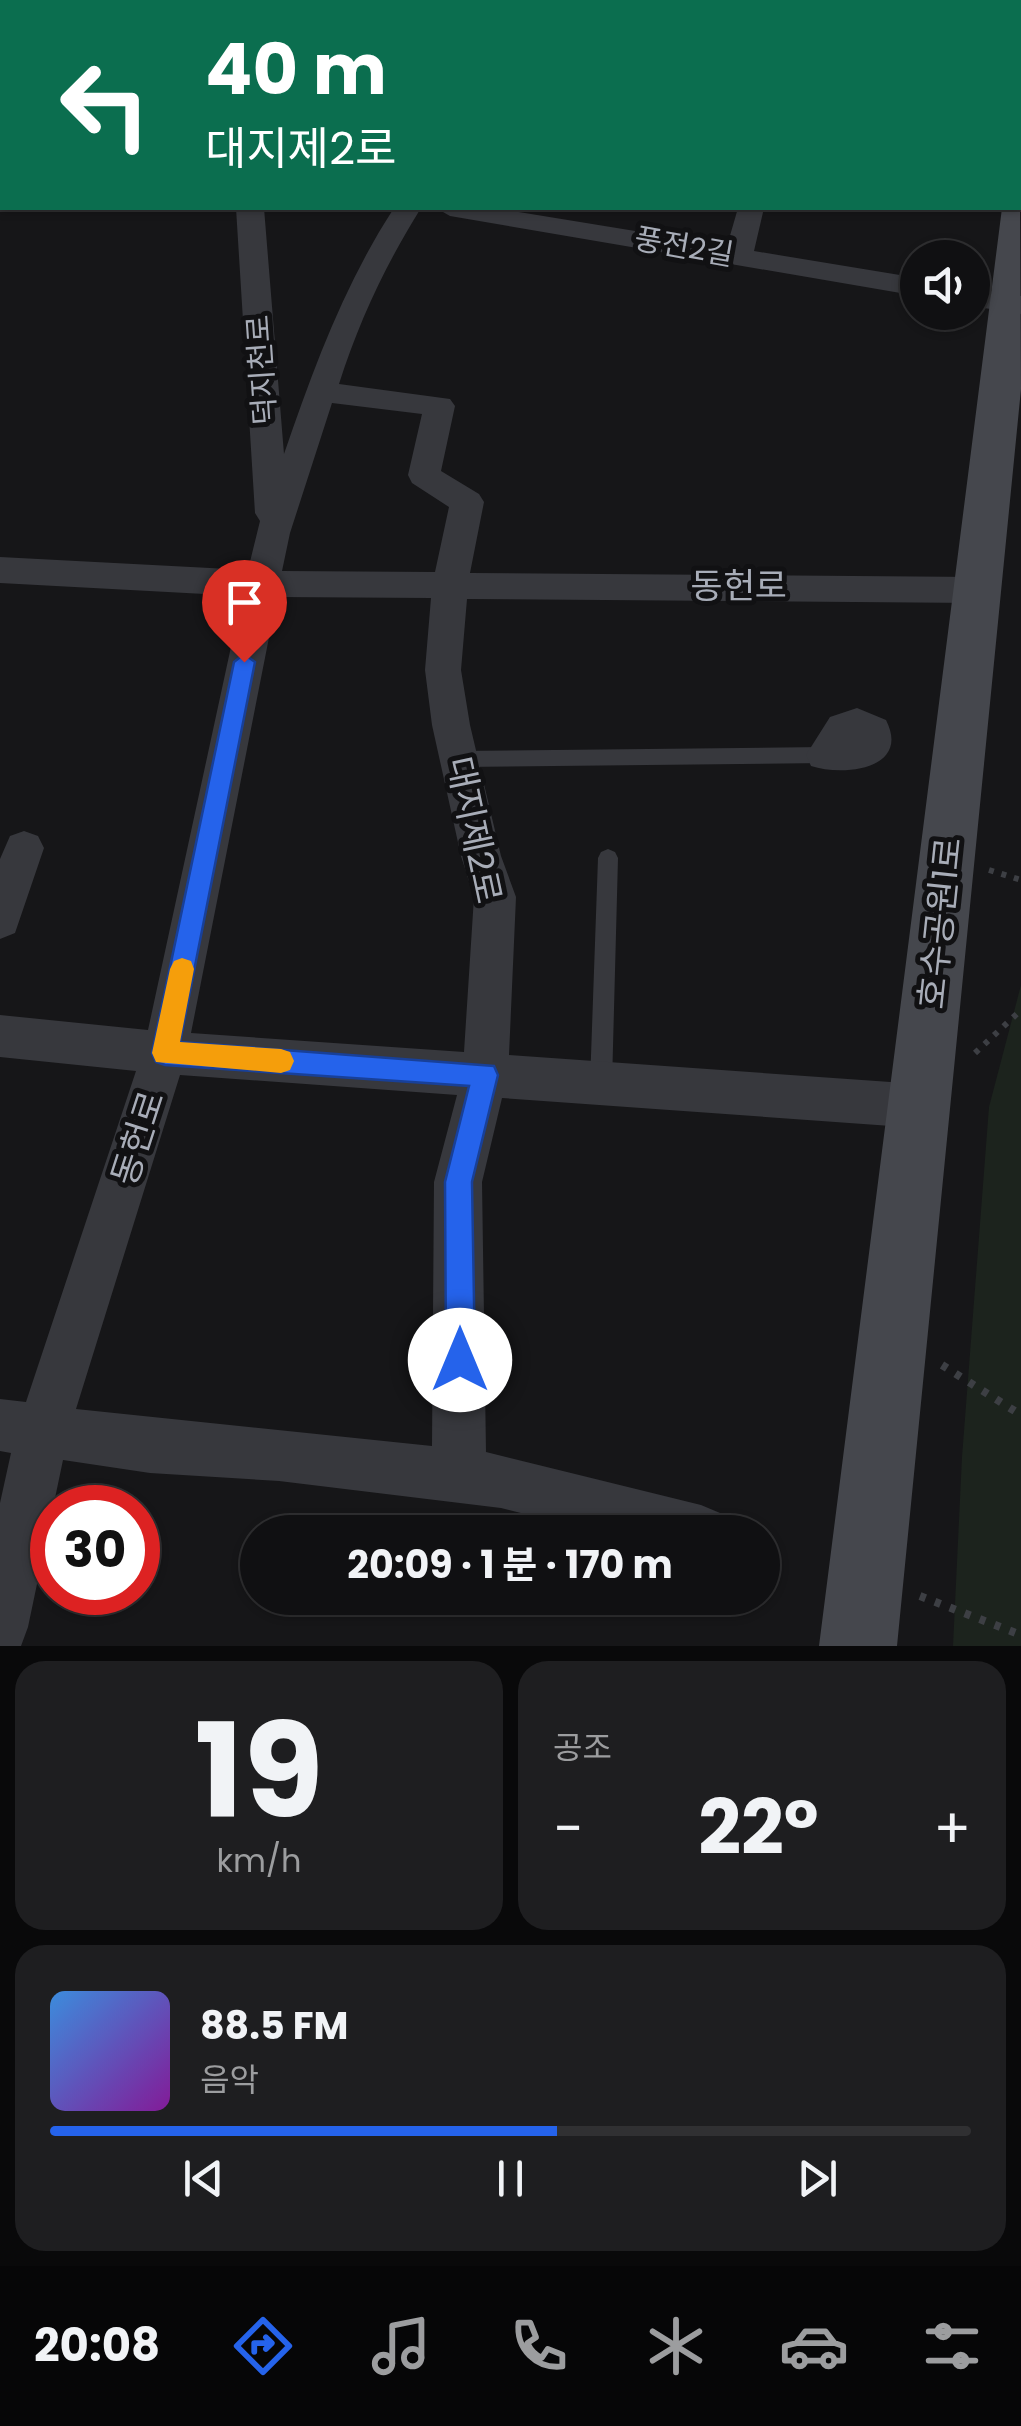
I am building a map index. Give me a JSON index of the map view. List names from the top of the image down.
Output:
{
  "streets": {
    "main road": ["호수공원1로"],
    "street": [
      "풍전2길",
      "덕지천로",
      "동헌로",
      "대지제2로"
    ]
  },
  "crossings": [
    ["덕지천로", "동헌로"],
    ["동헌로", "대지제2로"],
    ["동헌로", "호수공원1로"]
  ],
  "page": {
    "turn": ["40 m", "대지제2로"],
    "limit": "30",
    "trip": "20:09 · 1 분 · 170 m",
    "tile": [
      ["19", "km/h"],
      "공조"
    ],
    "heat": ["−", "22°", "+"],
    "song": ["88.5 FM", "음악"],
    "tabs": "20:08"
  }
}
